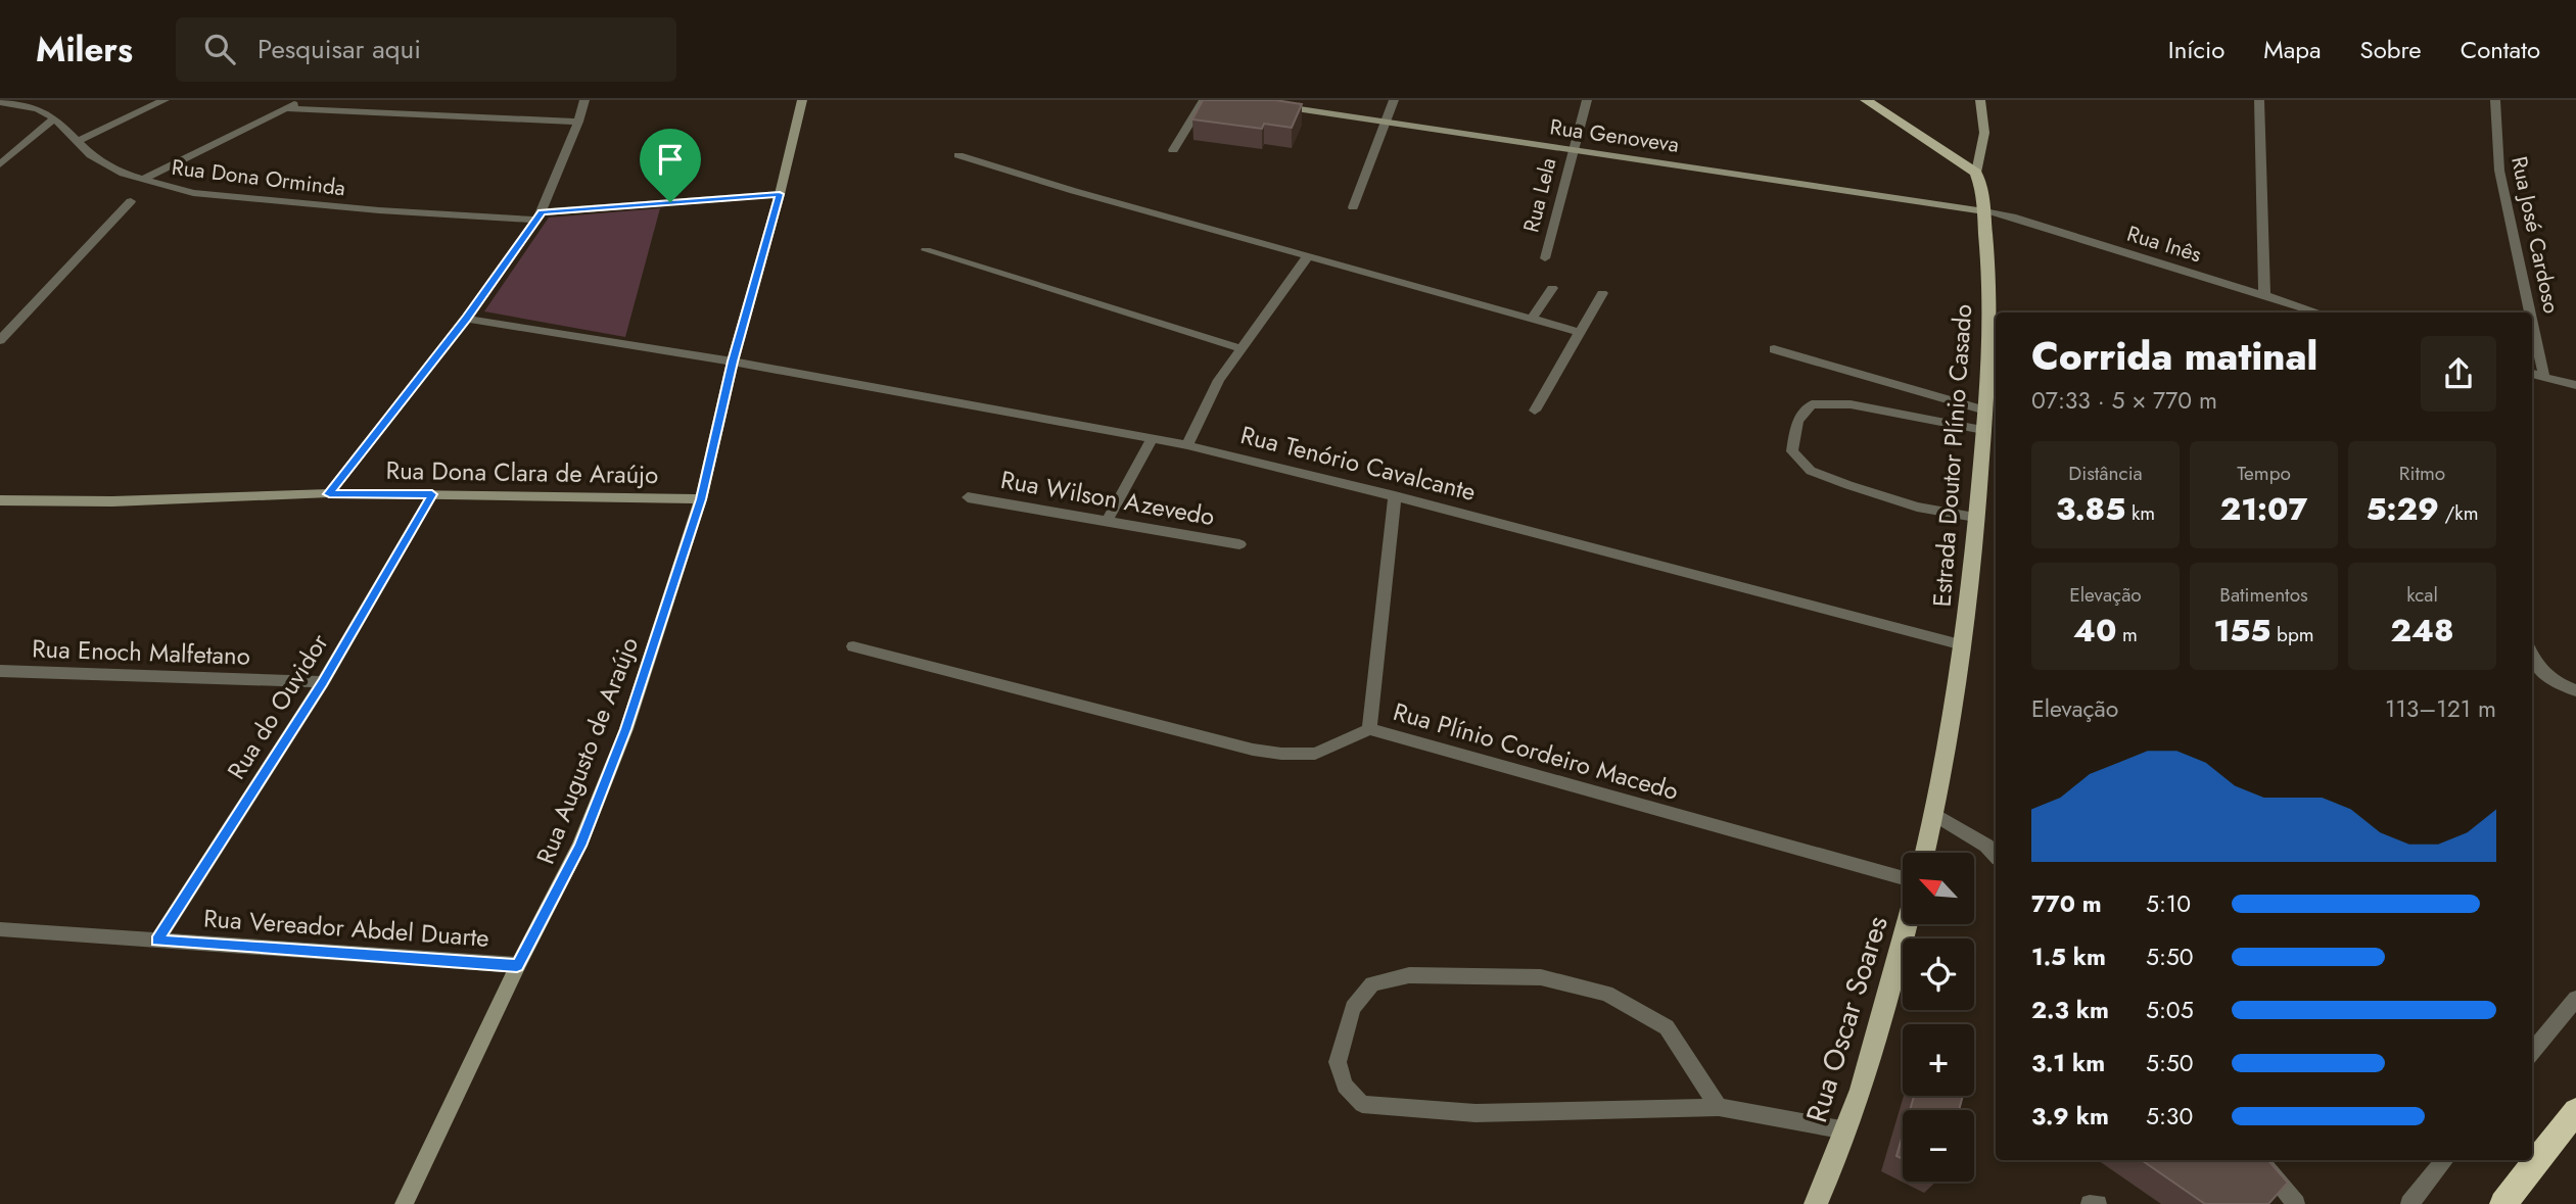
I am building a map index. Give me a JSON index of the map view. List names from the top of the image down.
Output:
{
  "streets": {
    "main road": ["Estrada Doutor Plínio Casado", "Rua Oscar Soares"],
    "street": [
      "Rua Genoveva",
      "Rua Dona Orminda",
      "Rua Lela",
      "Rua José Cardoso",
      "Rua Inês",
      "Rua Tenório Cavalcante",
      "Rua Dona Clara de Araújo",
      "Rua Wilson Azevedo",
      "Rua Enoch Malfetano",
      "Rua do Ouvidor",
      "Rua Augusto de Araújo",
      "Rua Plínio Cordeiro Macedo",
      "Rua Vereador Abdel Duarte"
    ]
  },
  "crossings": [
    ["Rua Genoveva", "Rua Lela"],
    ["Rua Genoveva", "Rua Inês"],
    ["Rua Genoveva", "Estrada Doutor Plínio Casado"],
    ["Rua Dona Orminda", "Rua Augusto de Araújo"],
    ["Rua Inês", "Estrada Doutor Plínio Casado"],
    ["Estrada Doutor Plínio Casado", "Rua Tenório Cavalcante"],
    ["Rua Tenório Cavalcante", "Rua Augusto de Araújo"],
    ["Rua Dona Clara de Araújo", "Rua do Ouvidor"],
    ["Rua Dona Clara de Araújo", "Rua Augusto de Araújo"],
    ["Rua Enoch Malfetano", "Rua do Ouvidor"],
    ["Rua do Ouvidor", "Rua Vereador Abdel Duarte"],
    ["Rua Augusto de Araújo", "Rua Vereador Abdel Duarte"]
  ],
  "north": "top left",
  "page": {
    "header": "Milers",
    "search": "Pesquisar aqui",
    "nav": [
      "Início",
      "Mapa",
      "Sobre",
      "Contato"
    ],
    "heading": ["Corrida matinal", "07:33 · 5 × 770 m"],
    "stats": [
      ["Distância", "3.85 km"],
      ["Tempo", "21:07"],
      ["Ritmo", "5:29 /km"],
      ["Elevação", "40 m"],
      ["Batimentos", "155 bpm"],
      ["kcal", "248"]
    ],
    "chart": ["Elevação", "113–121 m"],
    "map_buttons": ["+", "−"],
    "list": [
      {
        "name": "770 m",
        "note": "5:10"
      },
      {
        "name": "1.5 km",
        "note": "5:50"
      },
      {
        "name": "2.3 km",
        "note": "5:05"
      },
      {
        "name": "3.1 km",
        "note": "5:50"
      },
      {
        "name": "3.9 km",
        "note": "5:30"
      }
    ]
  }
}
